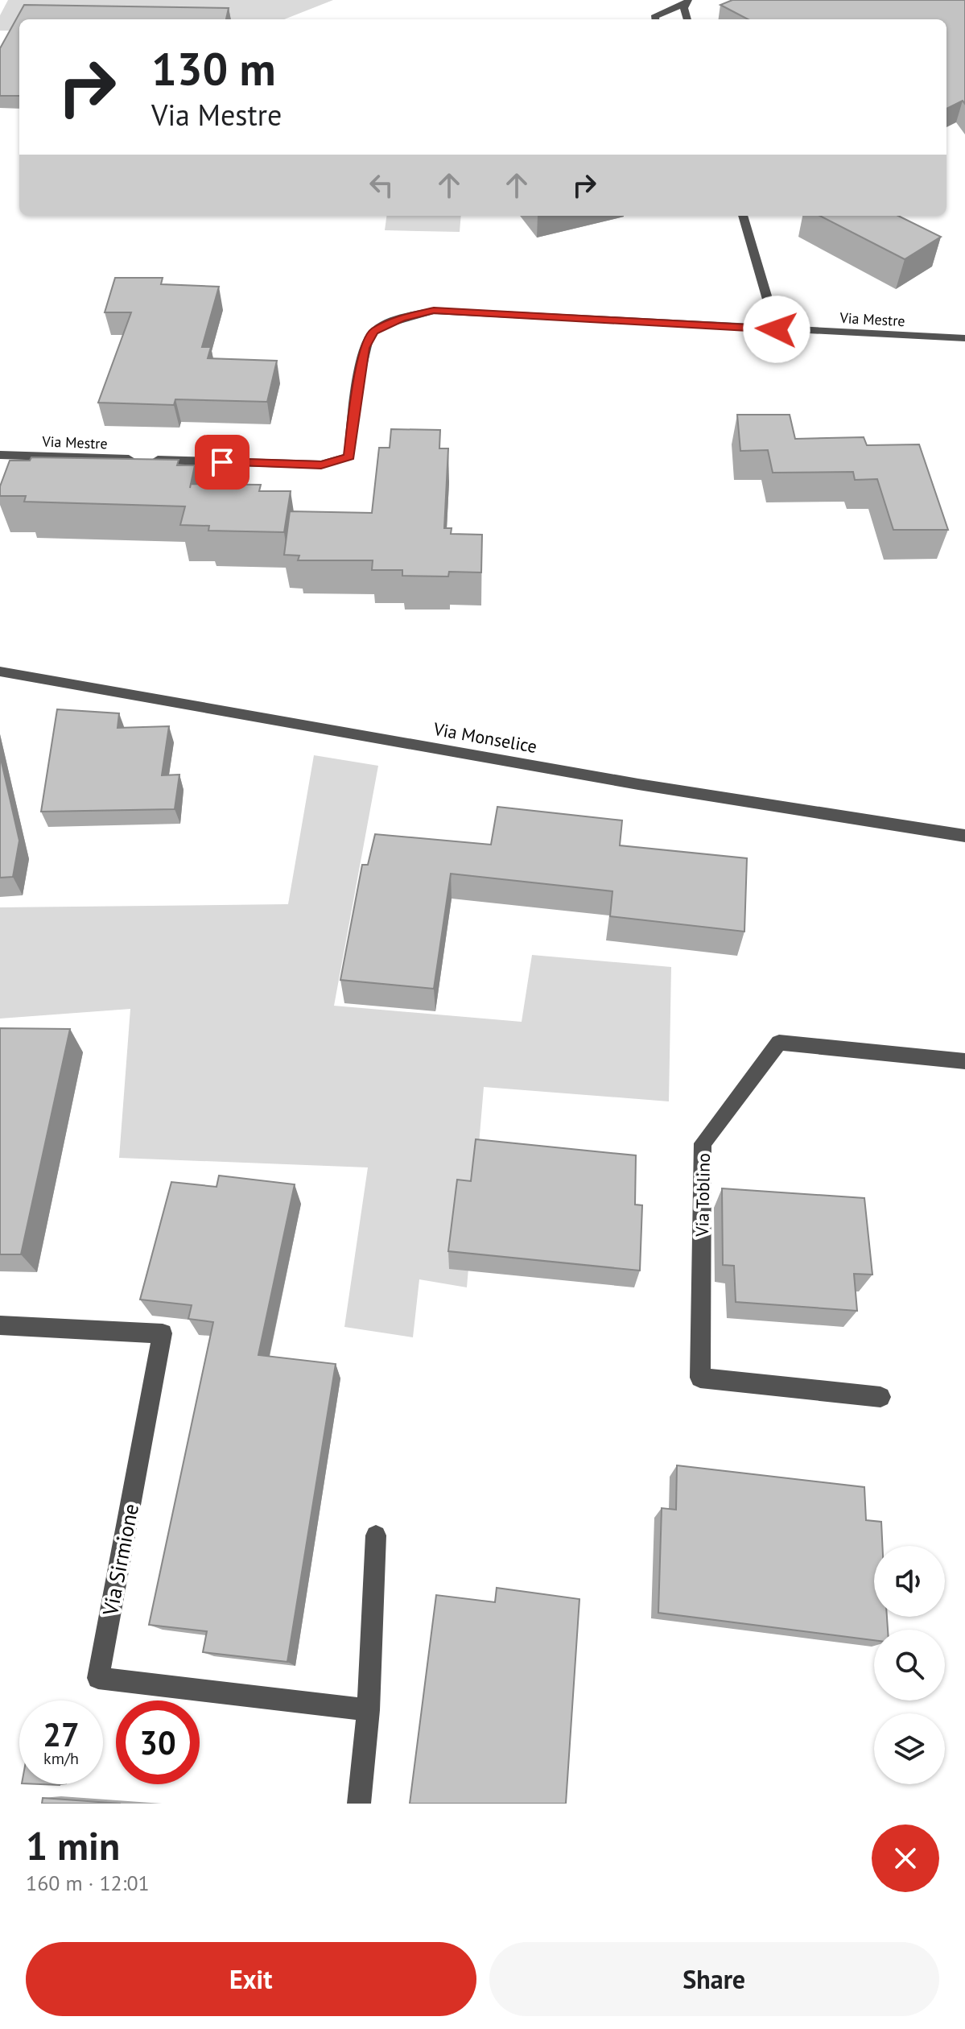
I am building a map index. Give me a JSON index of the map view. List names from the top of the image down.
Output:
{
  "streets": {
    "street": [
      "Via Mestre",
      "Via Monselice",
      "Via Toblino",
      "Via Sirmione"
    ]
  },
  "page": {
    "turn": ["130 m", "Via Mestre"],
    "speed": "27 km/h",
    "limit": "30",
    "heading": ["1 min", "160 m · 12:01"],
    "buttons": ["Exit", "Share"]
  }
}
